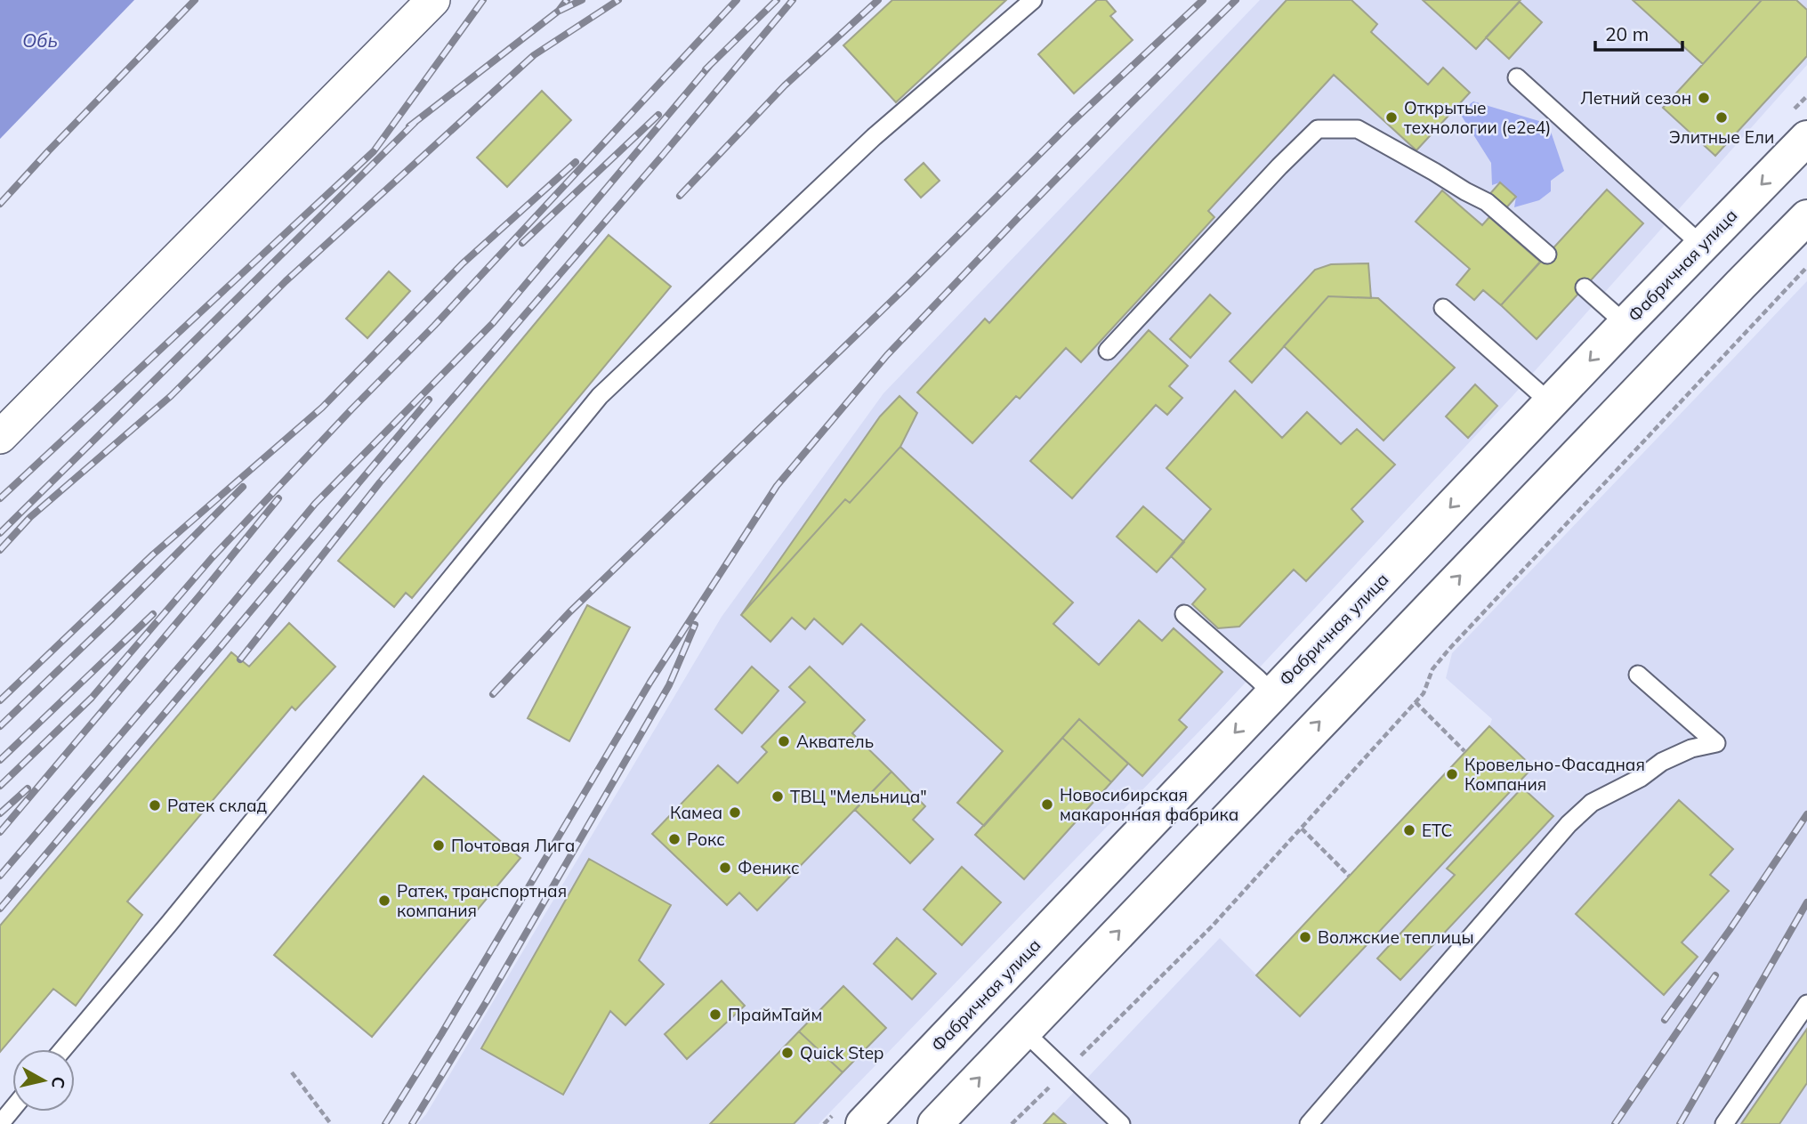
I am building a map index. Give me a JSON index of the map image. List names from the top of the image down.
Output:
{
  "streets": {
    "main road": ["Фабричная улица"]
  },
  "water": ["Обь"],
  "places": [
    "Летний сезон",
    "Открытые технологии (e2e4)",
    "Элитные Ели",
    "Акватель",
    "Кровельно-Фасадная Компания",
    "ТВЦ \"Мельница\"",
    "Новосибирская макаронная фабрика",
    "Ратек склад",
    "Камеа",
    "ЕТС",
    "Рокс",
    "Почтовая Лига",
    "Феникс",
    "Ратек, транспортная компания",
    "Волжские теплицы",
    "ПраймТайм",
    "Quick Step"
  ],
  "scale_bar": "20 m",
  "north": "right"
}
